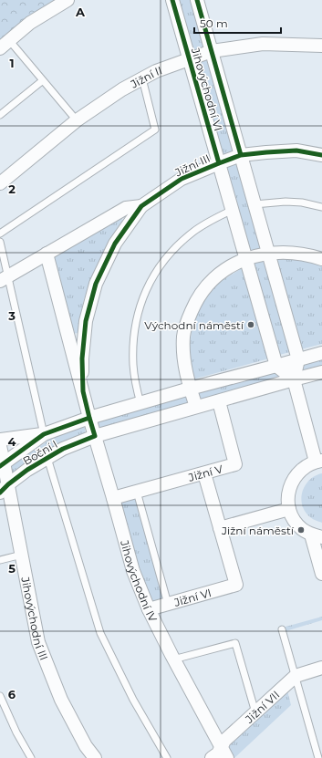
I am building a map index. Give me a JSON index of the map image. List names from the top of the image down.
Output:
{
  "streets": {
    "street": [
      "Jižní II",
      "Jihovýchodní VI",
      "Jižní III",
      "Boční I",
      "Jižní V",
      "Jihovýchodní IV",
      "Jižní VI",
      "Jihovýchodní III",
      "Jižní VII"
    ]
  },
  "crossings": [
    ["Jižní II", "Jihovýchodní VI"],
    ["Jihovýchodní VI", "Jižní III"],
    ["Jihovýchodní VI", "Boční I"],
    ["Jižní III", "Jihovýchodní IV"],
    ["Boční I", "Jižní V"],
    ["Boční I", "Jihovýchodní IV"],
    ["Boční I", "Jihovýchodní III"],
    ["Jižní V", "Jihovýchodní IV"],
    ["Jihovýchodní IV", "Jižní VI"],
    ["Jihovýchodní IV", "Jižní VII"]
  ],
  "places": ["Východní náměstí", "Jižní náměstí"],
  "scale_bar": "50 m",
  "grid": {
    "columns": ["A"],
    "rows": [
      "1",
      "2",
      "3",
      "4",
      "5",
      "6"
    ]
  }
}
